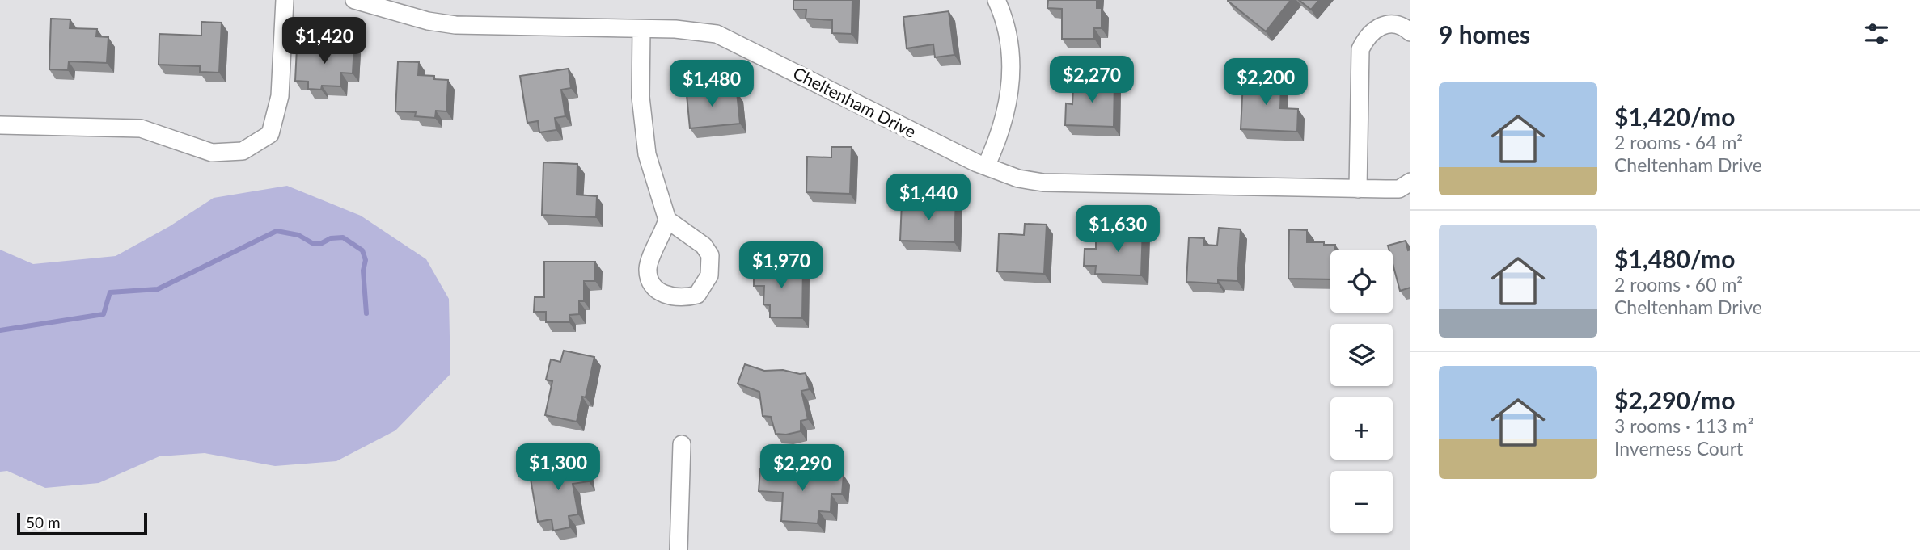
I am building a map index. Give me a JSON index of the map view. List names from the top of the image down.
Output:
{
  "streets": {
    "street": ["Cheltenham Drive"]
  },
  "scale_bar": "50 m",
  "page": {
    "heading": "9 homes",
    "price": [
      "$1,420",
      "$2,270",
      "$2,200",
      "$1,480",
      "$1,440",
      "$1,630",
      "$1,970",
      "$1,300",
      "$2,290"
    ],
    "list": [
      {
        "name": "$1,420/mo",
        "note": "2 rooms · 64 m² · Cheltenham Drive"
      },
      {
        "name": "$1,480/mo",
        "note": "2 rooms · 60 m² · Cheltenham Drive"
      },
      {
        "name": "$2,290/mo",
        "note": "3 rooms · 113 m² · Inverness Court"
      }
    ],
    "map_buttons": ["+", "−"],
    "scale": "50 m"
  }
}
